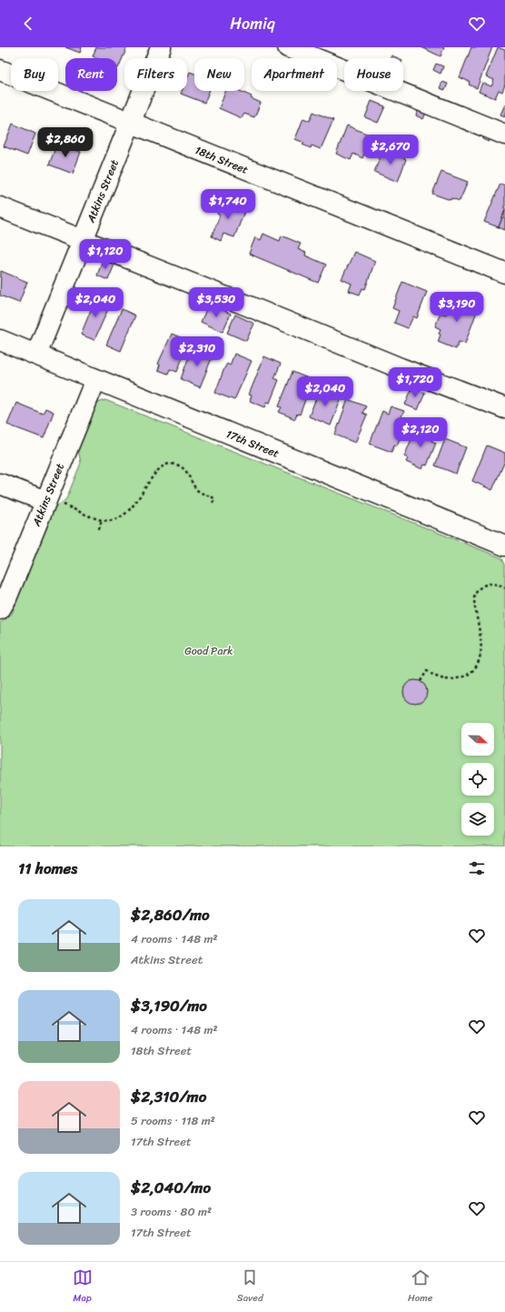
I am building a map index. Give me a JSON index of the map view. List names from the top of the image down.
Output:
{
  "streets": {
    "street": ["18th Street", "Atkins Street", "17th Street"]
  },
  "crossings": [
    ["18th Street", "Atkins Street"],
    ["Atkins Street", "17th Street"]
  ],
  "parks": ["Good Park"],
  "north": "right",
  "page": {
    "header": "Homiq",
    "chip": [
      "Buy",
      "Rent",
      "Filters",
      "New",
      "Apartment",
      "House"
    ],
    "price": [
      "$2,860",
      "$2,670",
      "$1,740",
      "$1,120",
      "$2,040",
      "$3,530",
      "$3,190",
      "$2,310",
      "$1,720",
      "$2,040",
      "$2,120"
    ],
    "heading": "11 homes",
    "list": [
      {
        "name": "$2,860/mo",
        "note": "4 rooms · 148 m² · Atkins Street"
      },
      {
        "name": "$3,190/mo",
        "note": "4 rooms · 148 m² · 18th Street"
      },
      {
        "name": "$2,310/mo",
        "note": "5 rooms · 118 m² · 17th Street"
      },
      {
        "name": "$2,040/mo",
        "note": "3 rooms · 80 m² · 17th Street"
      }
    ],
    "tabs": ["Map", "Saved", "Home"]
  }
}
